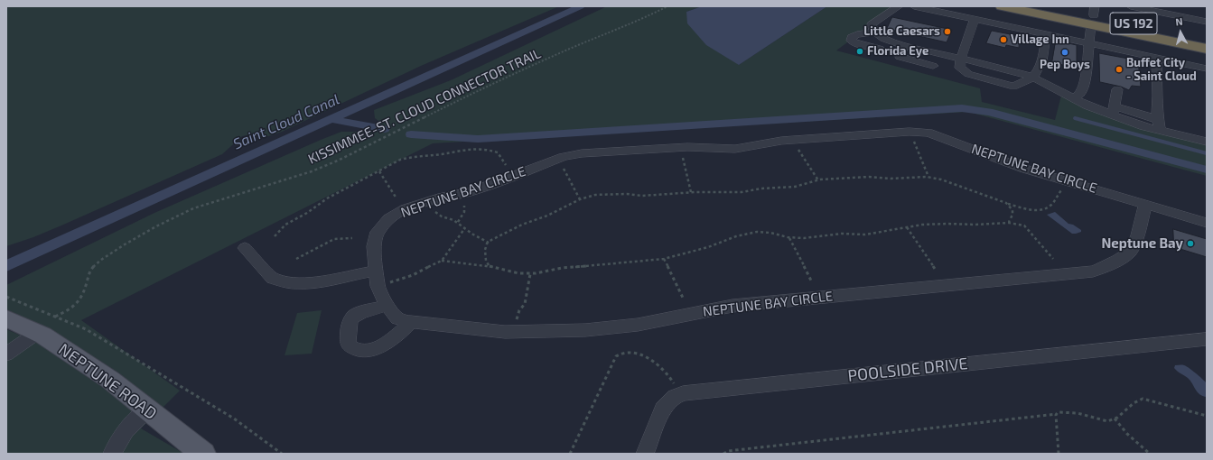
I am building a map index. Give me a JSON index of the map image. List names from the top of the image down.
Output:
{
  "streets": {
    "highway": ["US 192"],
    "main road": ["NEPTUNE ROAD"],
    "street": ["NEPTUNE BAY CIRCLE", "POOLSIDE DRIVE"],
    "path": ["KISSIMMEE-ST. CLOUD CONNECTOR TRAIL"]
  },
  "water": ["Saint Cloud Canal"],
  "places": [
    "Little Caesars",
    "Village Inn",
    "Florida Eye",
    "Pep Boys",
    "Buffet City - Saint Cloud",
    "Neptune Bay"
  ],
  "north": "top"
}
